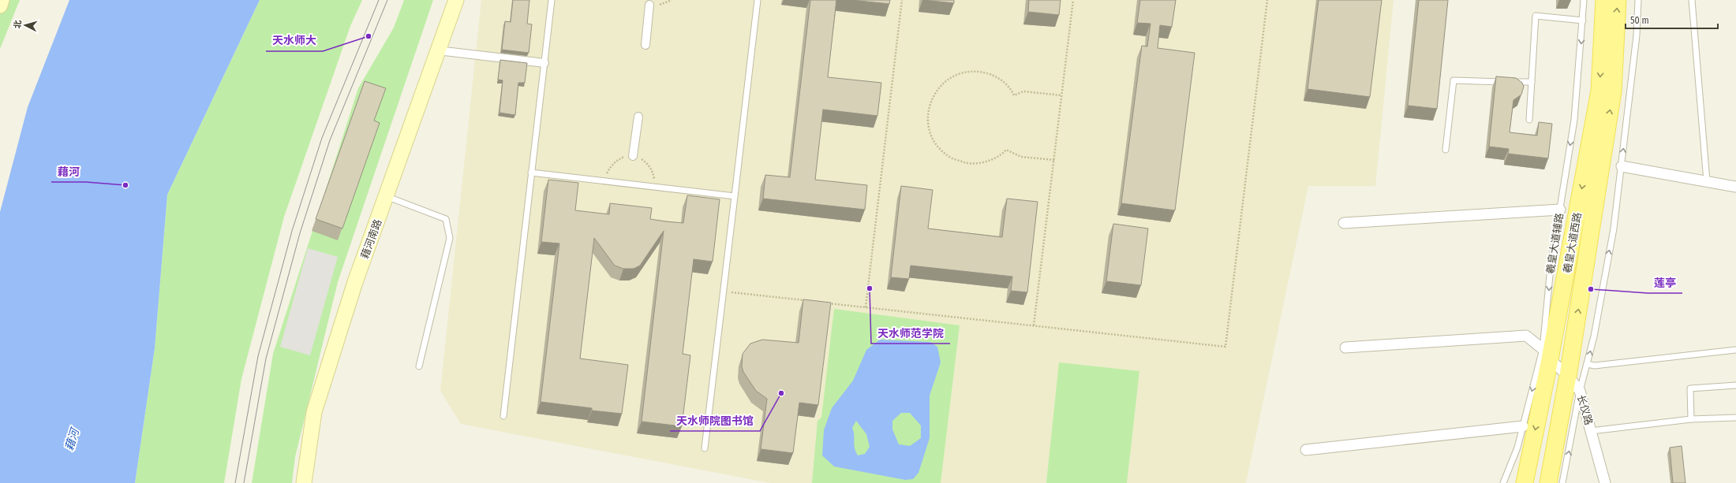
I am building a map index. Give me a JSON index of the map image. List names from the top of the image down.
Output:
{
  "streets": {
    "main road": ["藉河南路", "羲皇大道西路"],
    "street": ["长仪路"],
    "lane": ["羲皇大道辅路"]
  },
  "crossings": [
    ["羲皇大道西路", "羲皇大道辅路"],
    ["羲皇大道西路", "长仪路"],
    ["羲皇大道辅路", "长仪路"]
  ],
  "water": ["藉河"],
  "places": [
    "天水师大",
    "藉河",
    "天水师范学院",
    "莲亭",
    "天水师院图书馆"
  ],
  "scale_bar": "50 m",
  "north": "left"
}
